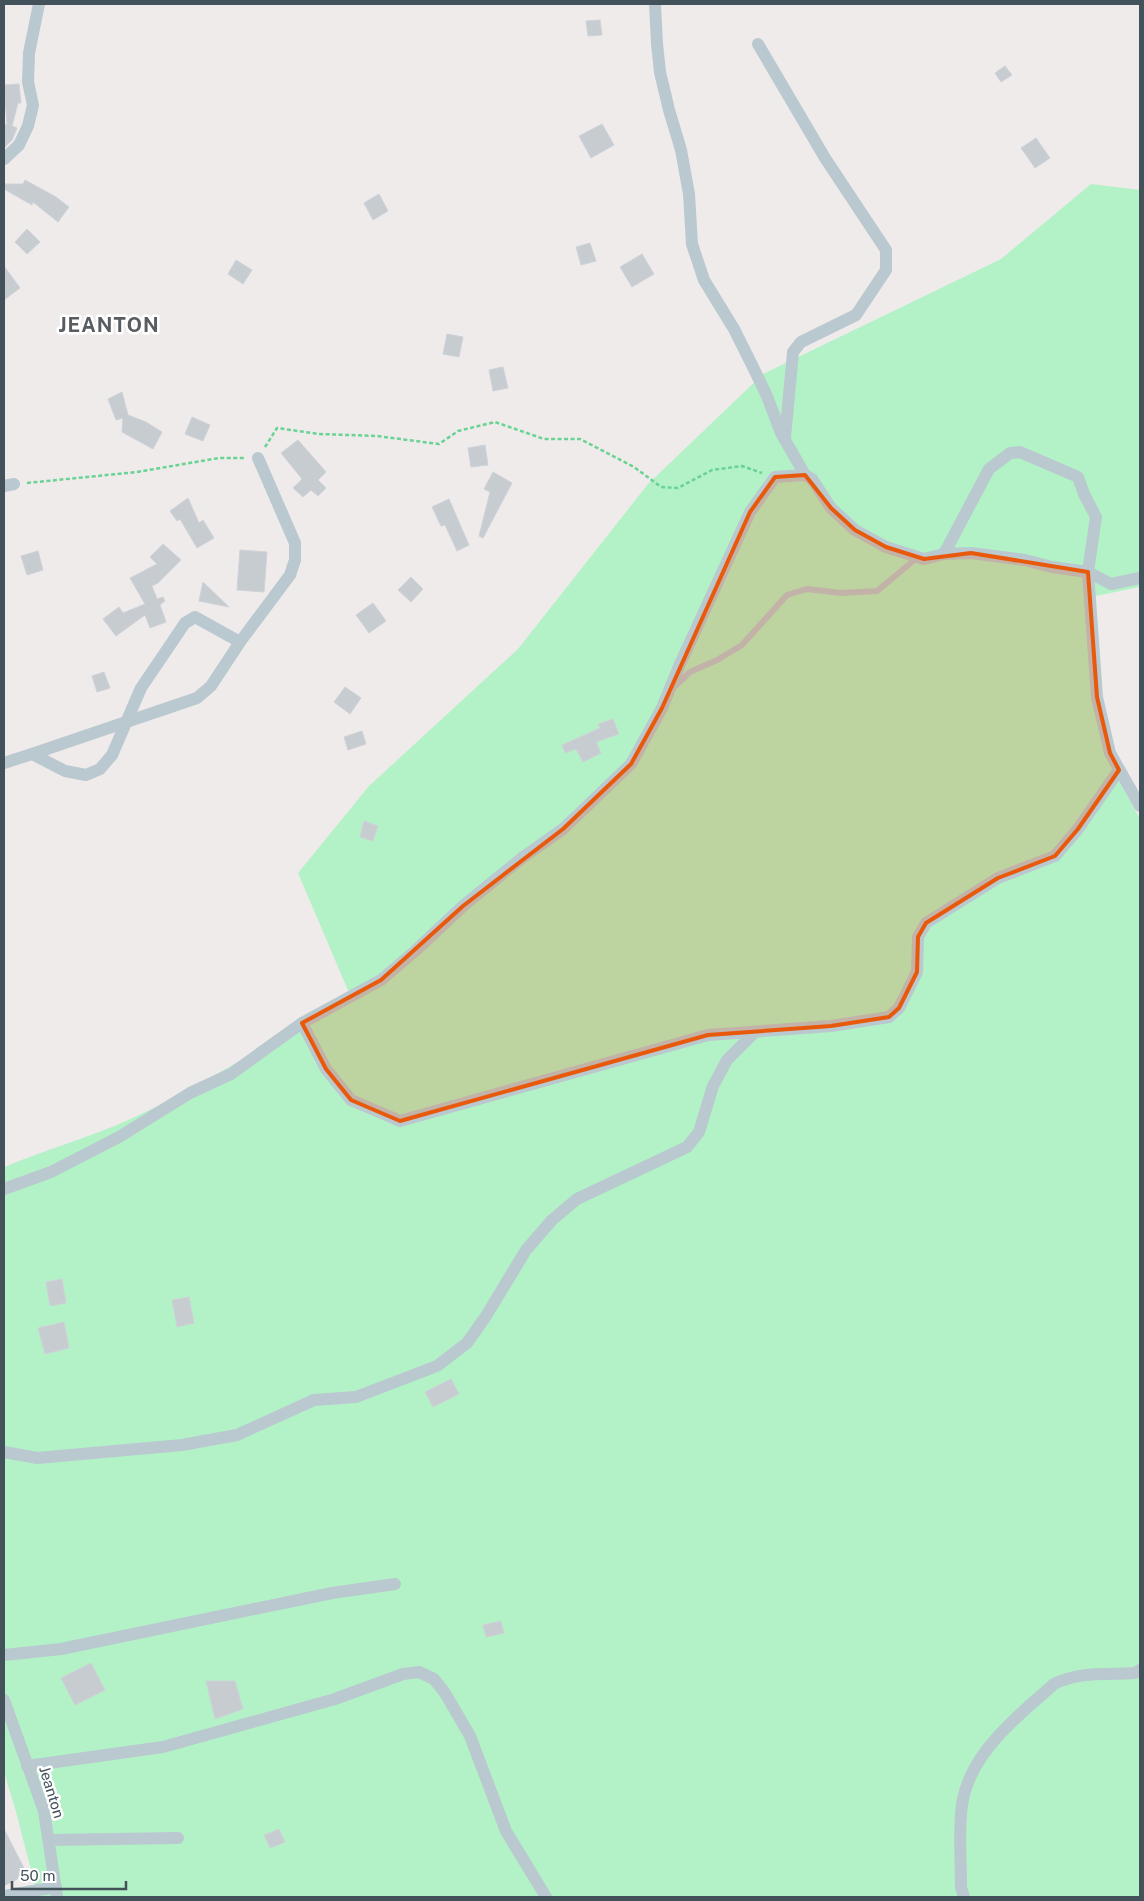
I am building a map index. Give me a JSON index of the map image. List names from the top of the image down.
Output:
{
  "streets": {
    "street": ["Jeanton"]
  },
  "districts": ["JEANTON"],
  "scale_bar": "50 m"
}
